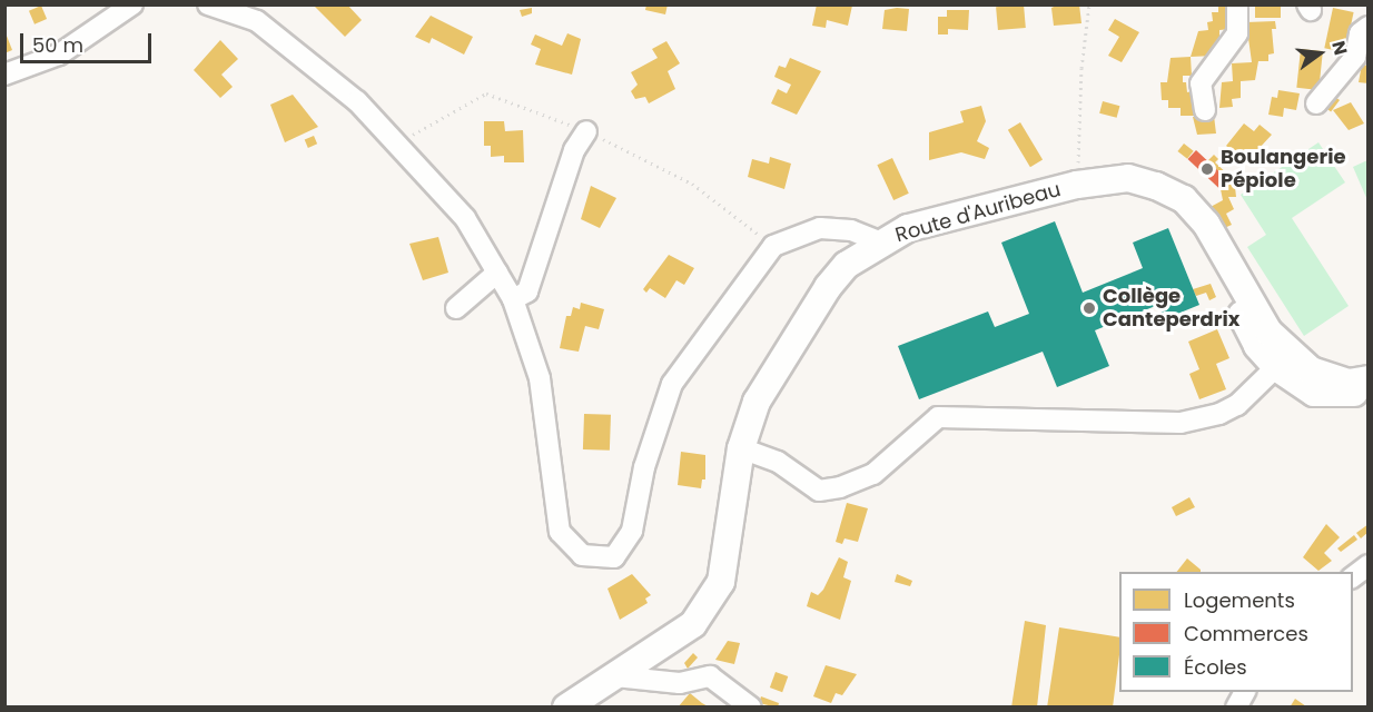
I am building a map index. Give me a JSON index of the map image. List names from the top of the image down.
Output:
{
  "streets": {
    "street": ["Route d'Auribeau"]
  },
  "places": ["Boulangerie Pépiole", "Collège Canteperdrix"],
  "legend": ["Logements", "Commerces", "Écoles"],
  "scale_bar": "50 m",
  "north": "right"
}
